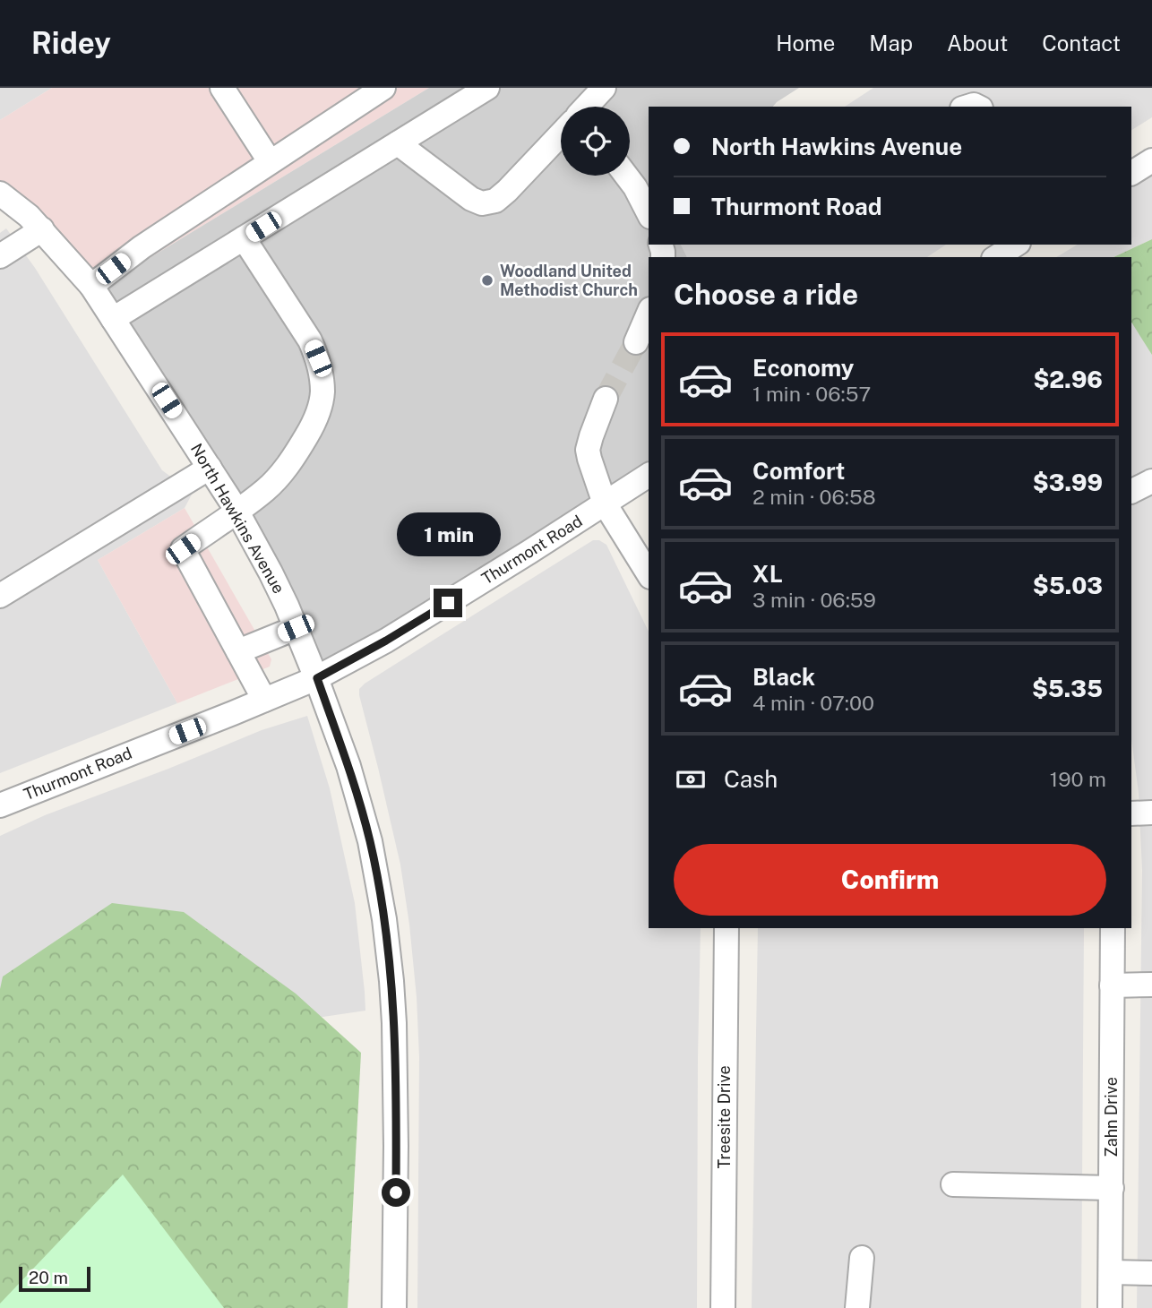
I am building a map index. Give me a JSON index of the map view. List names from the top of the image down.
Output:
{
  "streets": {
    "street": [
      "North Hawkins Avenue",
      "Thurmont Road",
      "Treesite Drive",
      "Zahn Drive"
    ]
  },
  "crossings": [
    ["North Hawkins Avenue", "Thurmont Road"]
  ],
  "places": ["Woodland United Methodist Church"],
  "scale_bar": "20 m",
  "page": {
    "header": "Ridey",
    "nav": [
      "Home",
      "Map",
      "About",
      "Contact"
    ],
    "banner": ["North Hawkins Avenue", "Thurmont Road"],
    "heading": "Choose a ride",
    "list": [
      {
        "name": "Economy",
        "note": "1 min · 06:57",
        "value": "$2.96"
      },
      {
        "name": "Comfort",
        "note": "2 min · 06:58",
        "value": "$3.99"
      },
      {
        "name": "XL",
        "note": "3 min · 06:59",
        "value": "$5.03"
      },
      {
        "name": "Black",
        "note": "4 min · 07:00",
        "value": "$5.35"
      }
    ],
    "bubble": "1 min",
    "pay": ["Cash", "190 m"],
    "buttons": "Confirm",
    "scale": "20 m"
  }
}
